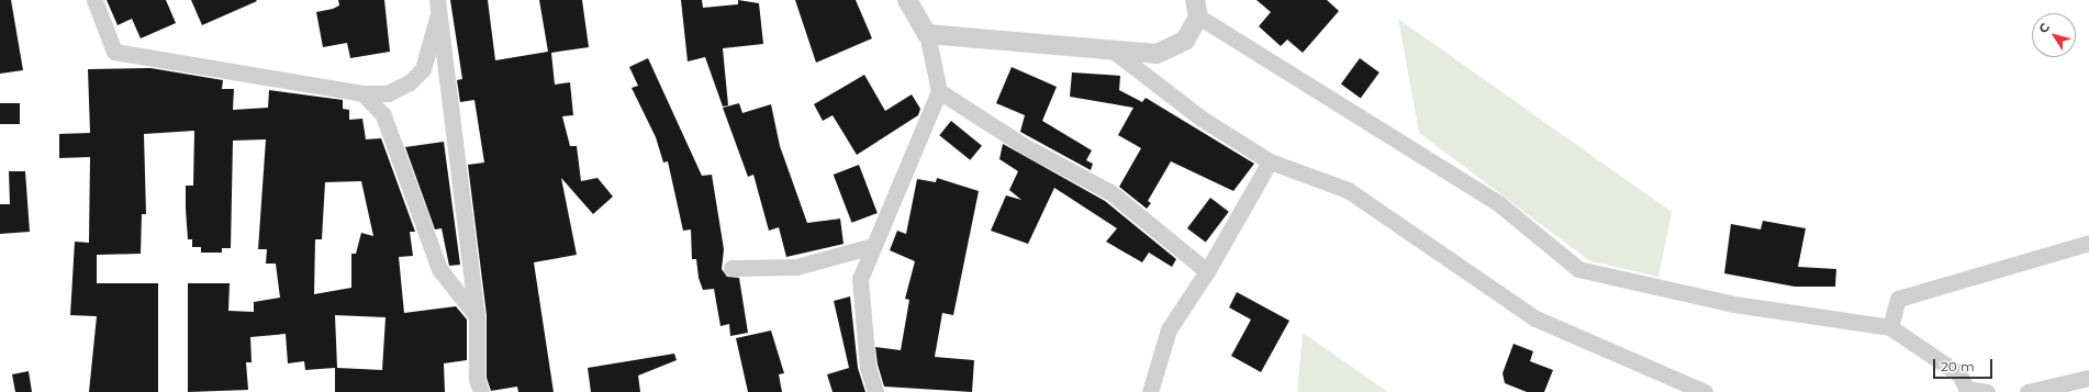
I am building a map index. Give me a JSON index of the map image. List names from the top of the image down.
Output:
{
  "scale_bar": "20 m",
  "north": "top left"
}
